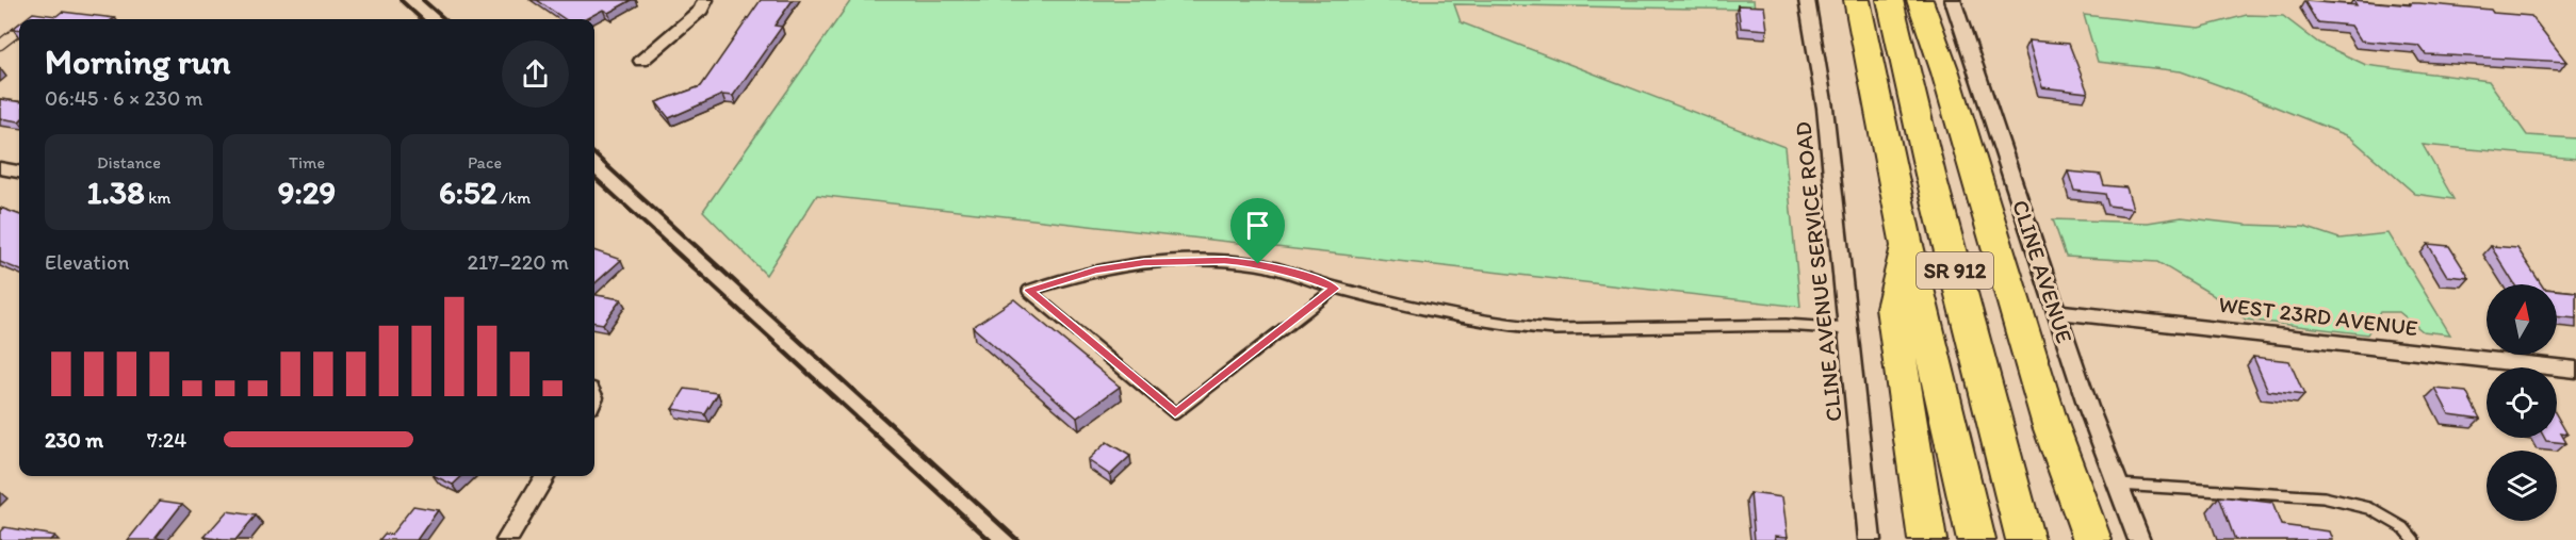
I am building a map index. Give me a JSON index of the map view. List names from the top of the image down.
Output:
{
  "streets": {
    "highway": ["SR 912"],
    "street": ["CLINE AVENUE SERVICE ROAD", "CLINE AVENUE", "WEST 23RD AVENUE"]
  },
  "crossings": [
    ["CLINE AVENUE", "WEST 23RD AVENUE"]
  ],
  "north": "top",
  "page": {
    "heading": ["Morning run", "06:45 · 6 × 230 m"],
    "stats": [
      ["Distance", "1.38 km"],
      ["Time", "9:29"],
      ["Pace", "6:52 /km"]
    ],
    "chart": ["Elevation", "217–220 m"],
    "list": [
      {
        "name": "230 m",
        "note": "7:24"
      }
    ]
  }
}
